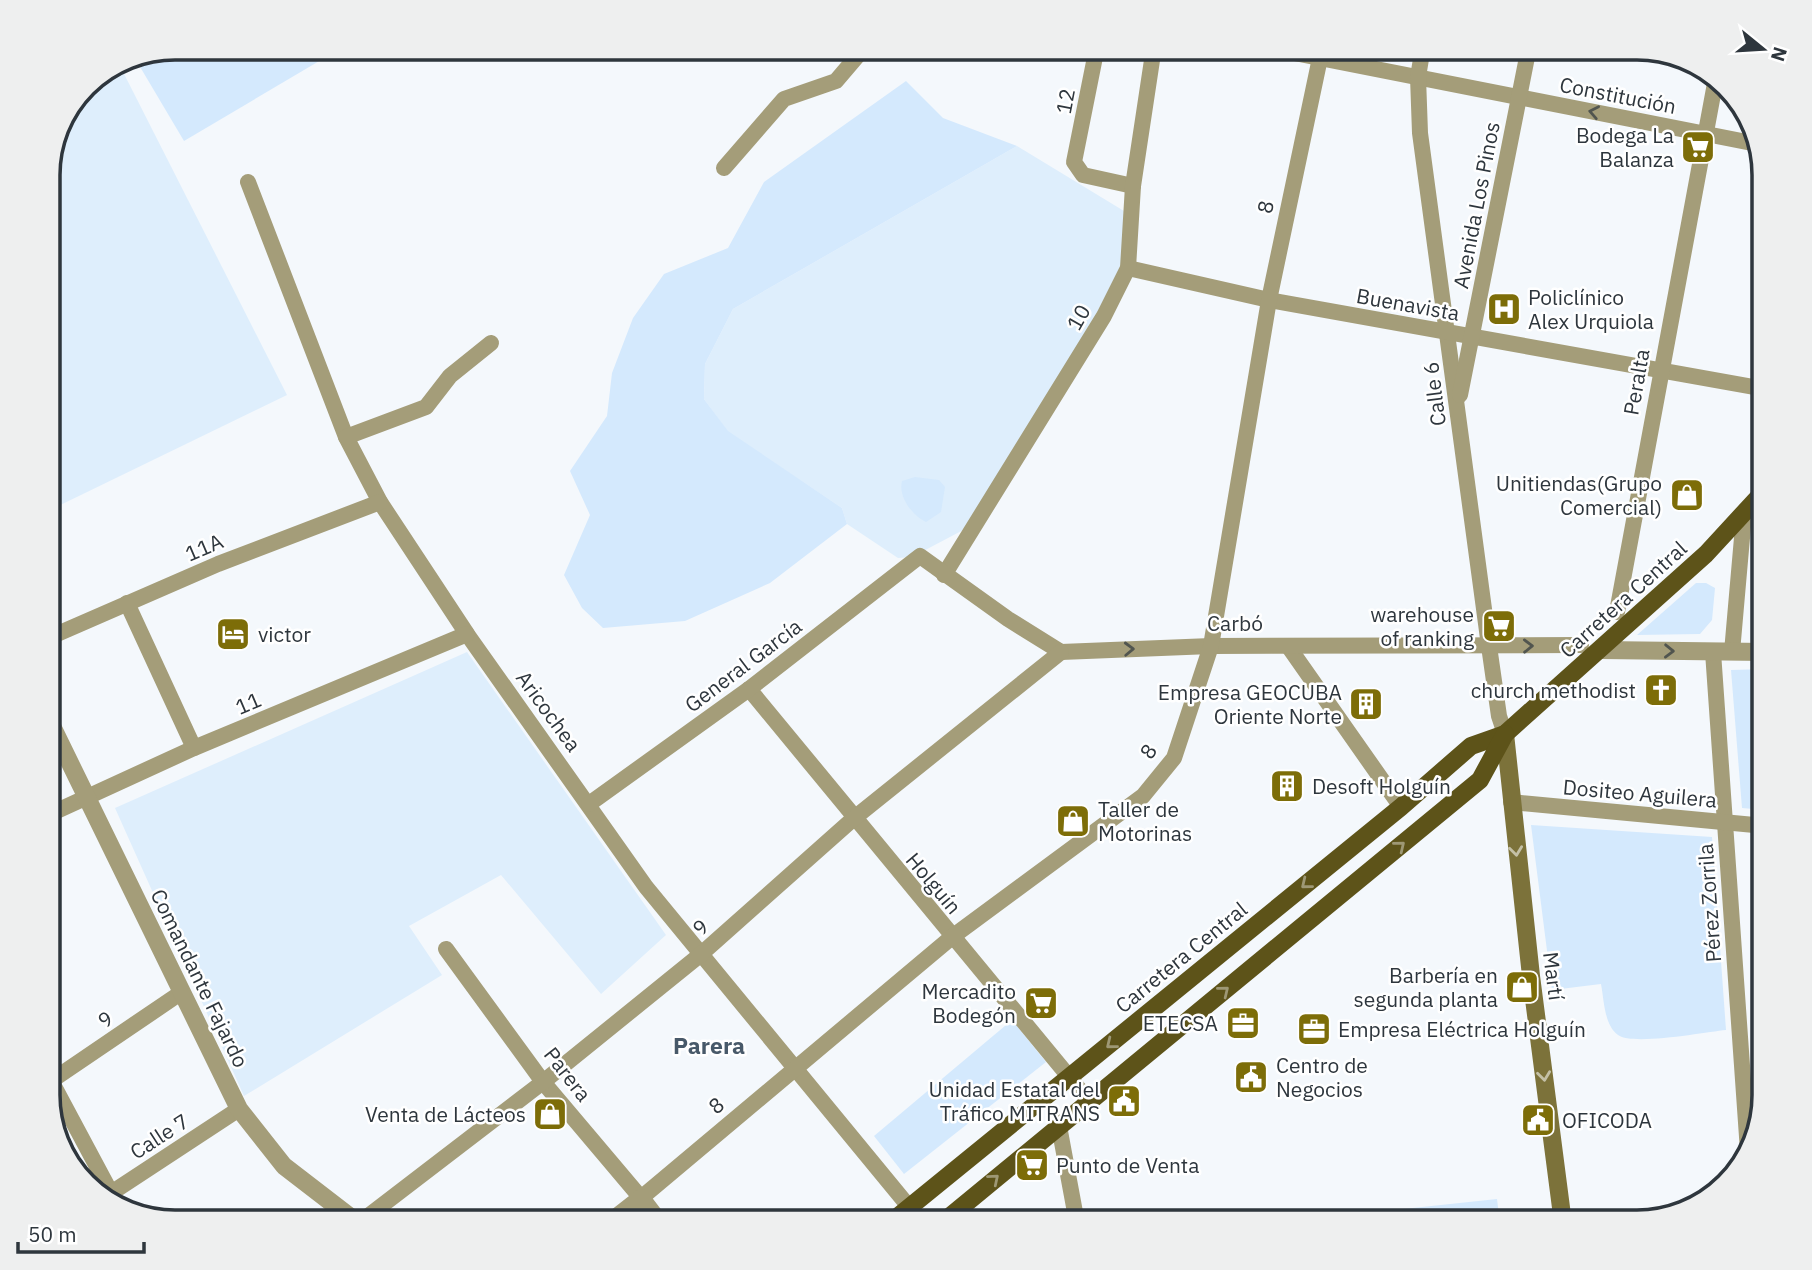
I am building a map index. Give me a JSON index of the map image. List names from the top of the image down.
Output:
{
  "streets": {
    "main road": ["Carretera Central", "Martí"],
    "street": [
      "Constitución",
      "12",
      "Avenida Los Pinos",
      "8",
      "Buenavista",
      "10",
      "Peralta",
      "Calle 6",
      "11A",
      "Carbó",
      "General García",
      "11",
      "Aricochea",
      "Dositeo Aguilera",
      "Holguín",
      "Pérez Zorrila",
      "9",
      "Comandante Fajardo",
      "Parera",
      "Calle 7"
    ]
  },
  "crossings": [
    ["Constitución", "Avenida Los Pinos"],
    ["Constitución", "Peralta"],
    ["Constitución", "Calle 6"],
    ["12", "10"],
    ["Avenida Los Pinos", "Buenavista"],
    ["Avenida Los Pinos", "Calle 6"],
    ["8", "Buenavista"],
    ["8", "Carbó"],
    ["8", "Aricochea"],
    ["8", "Holguín"],
    ["8", "Parera"],
    ["Buenavista", "10"],
    ["Buenavista", "Peralta"],
    ["Buenavista", "Calle 6"],
    ["10", "General García"],
    ["Calle 6", "Carretera Central"],
    ["Calle 6", "Carbó"],
    ["Calle 6", "Martí"],
    ["11A", "Aricochea"],
    ["Carretera Central", "Aricochea"],
    ["Carretera Central", "Holguín"],
    ["Carretera Central", "Martí"],
    ["Carbó", "9"],
    ["General García", "Aricochea"],
    ["General García", "Holguín"],
    ["11", "Aricochea"],
    ["11", "Comandante Fajardo"],
    ["Aricochea", "9"],
    ["Dositeo Aguilera", "Pérez Zorrila"],
    ["Dositeo Aguilera", "Martí"],
    ["Holguín", "9"],
    ["9", "Comandante Fajardo"],
    ["9", "Parera"],
    ["Comandante Fajardo", "Calle 7"]
  ],
  "one_way": ["Constitución", "Carbó", "Martí"],
  "districts": ["Parera"],
  "places": {
    "supermarket": [
      "Bodega La Balanza",
      "warehouse of ranking",
      "Mercadito Bodegón",
      "Punto de Venta"
    ],
    "hospital": ["Policlínico Alex Urquiola"],
    "shop": [
      "Unitiendas(Grupo Comercial)",
      "Taller de Motorinas",
      "Barbería en segunda planta",
      "Venta de Lácteos"
    ],
    "hotel": ["victor"],
    "church": ["church methodist"],
    "building": ["Empresa GEOCUBA Oriente Norte", "Desoft Holguín"],
    "office": ["ETECSA", "Empresa Eléctrica Holguín"],
    "public building": ["Centro de Negocios", "Unidad Estatal del Tráfico MITRANS", "OFICODA"]
  },
  "scale_bar": "50 m",
  "north": "right"
}
